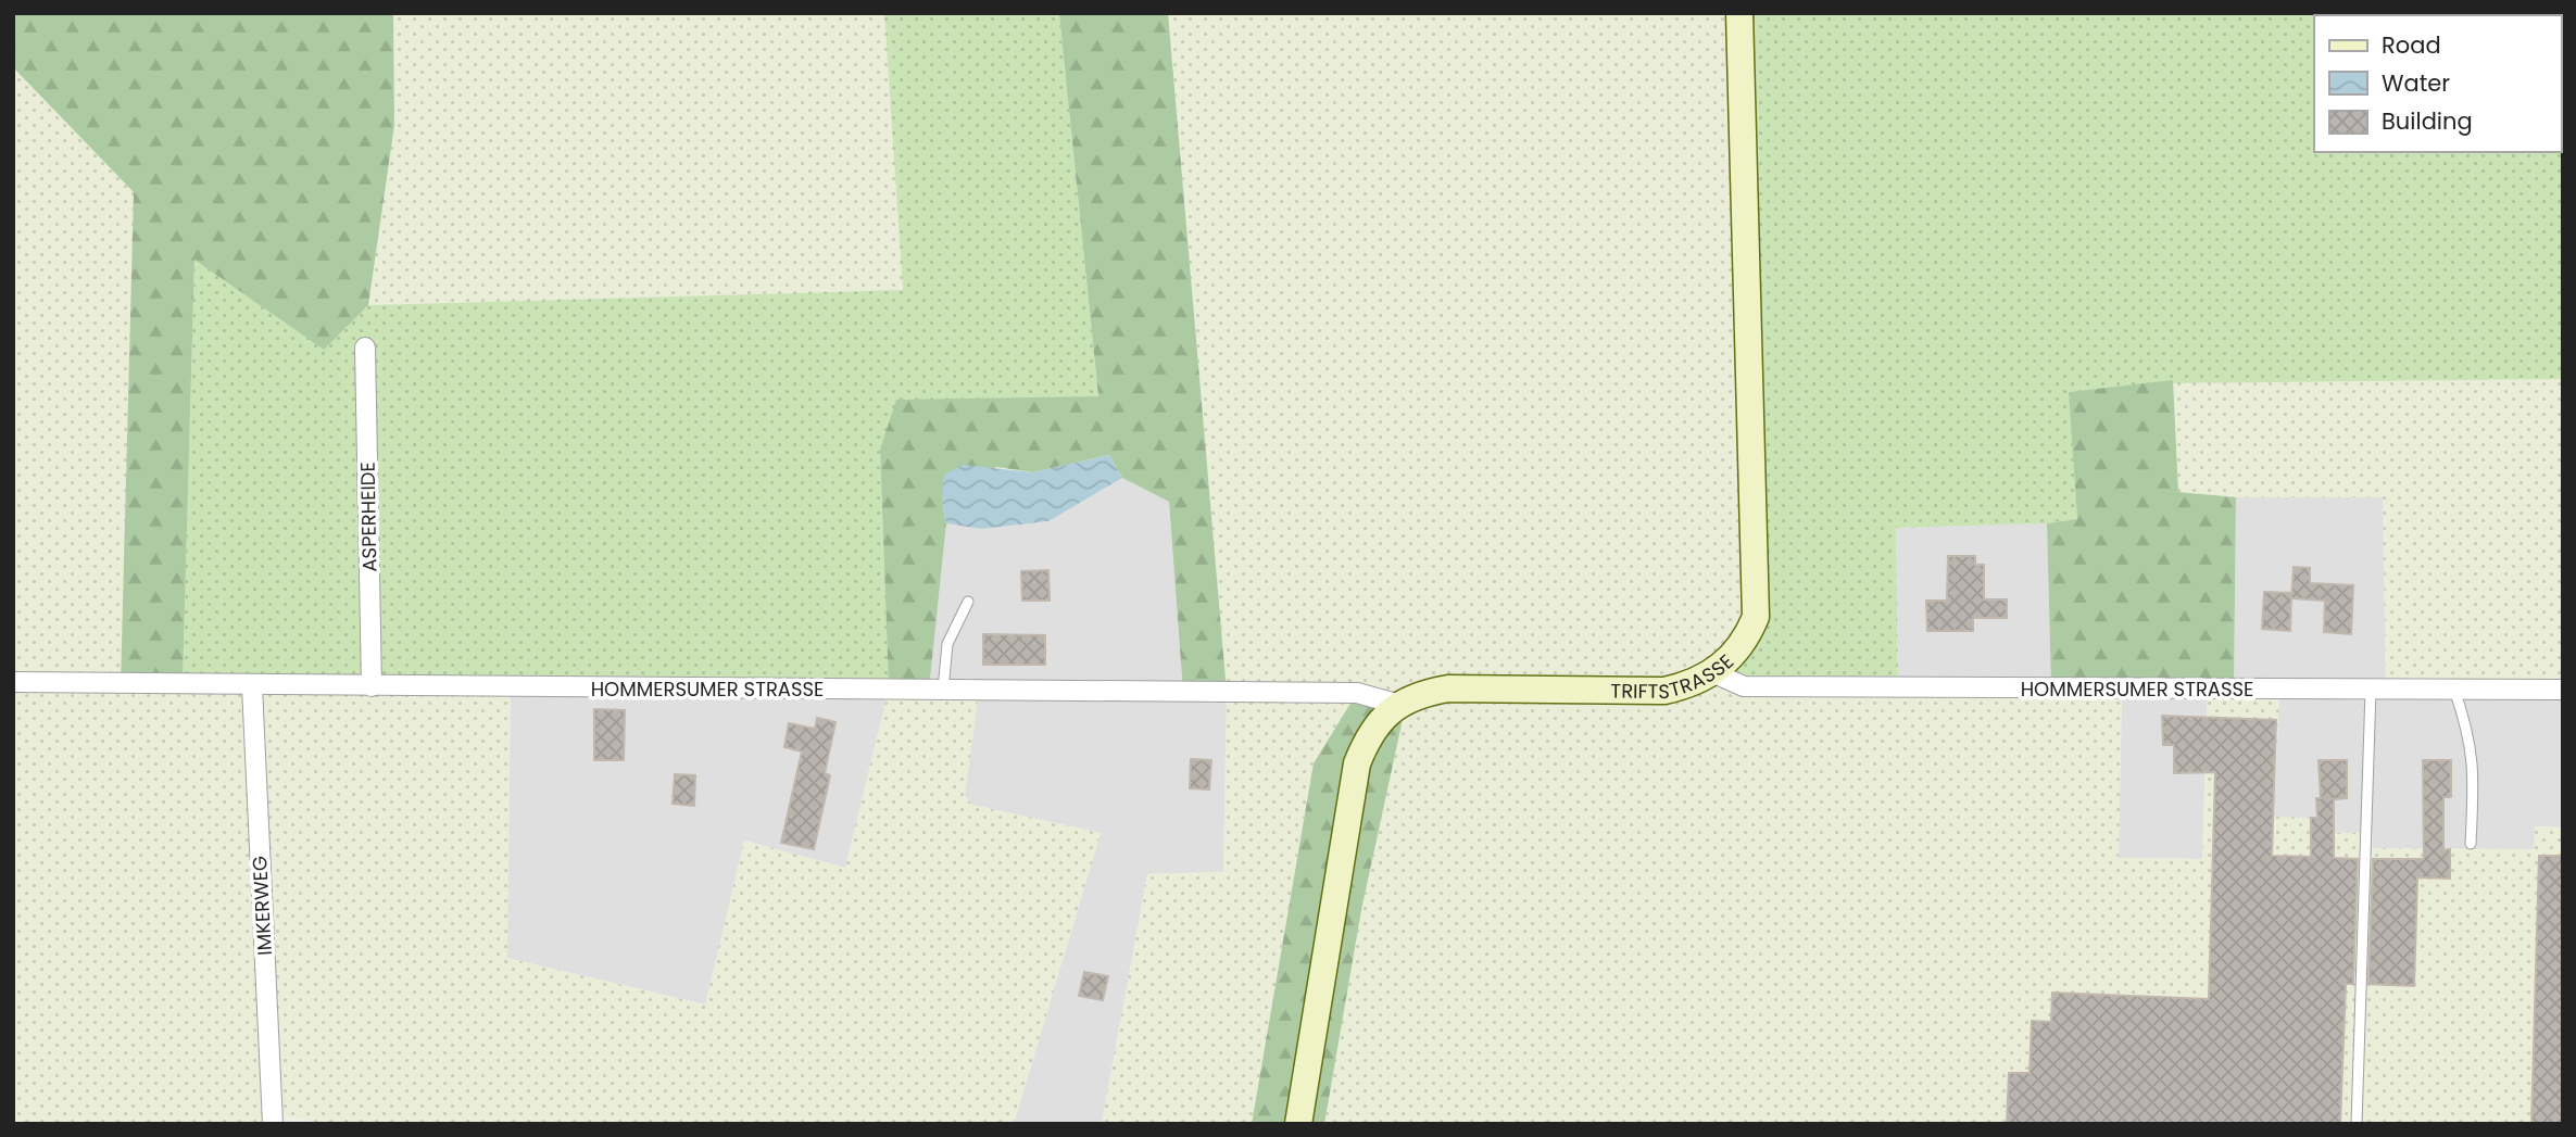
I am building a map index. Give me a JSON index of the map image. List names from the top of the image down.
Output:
{
  "streets": {
    "street": [
      "ASPERHEIDE",
      "TRIFTSTRASSE",
      "HOMMERSUMER STRASSE",
      "IMKERWEG"
    ]
  },
  "crossings": [
    ["ASPERHEIDE", "HOMMERSUMER STRASSE"],
    ["TRIFTSTRASSE", "HOMMERSUMER STRASSE"],
    ["HOMMERSUMER STRASSE", "IMKERWEG"]
  ],
  "legend": ["Road", "Water", "Building"]
}
